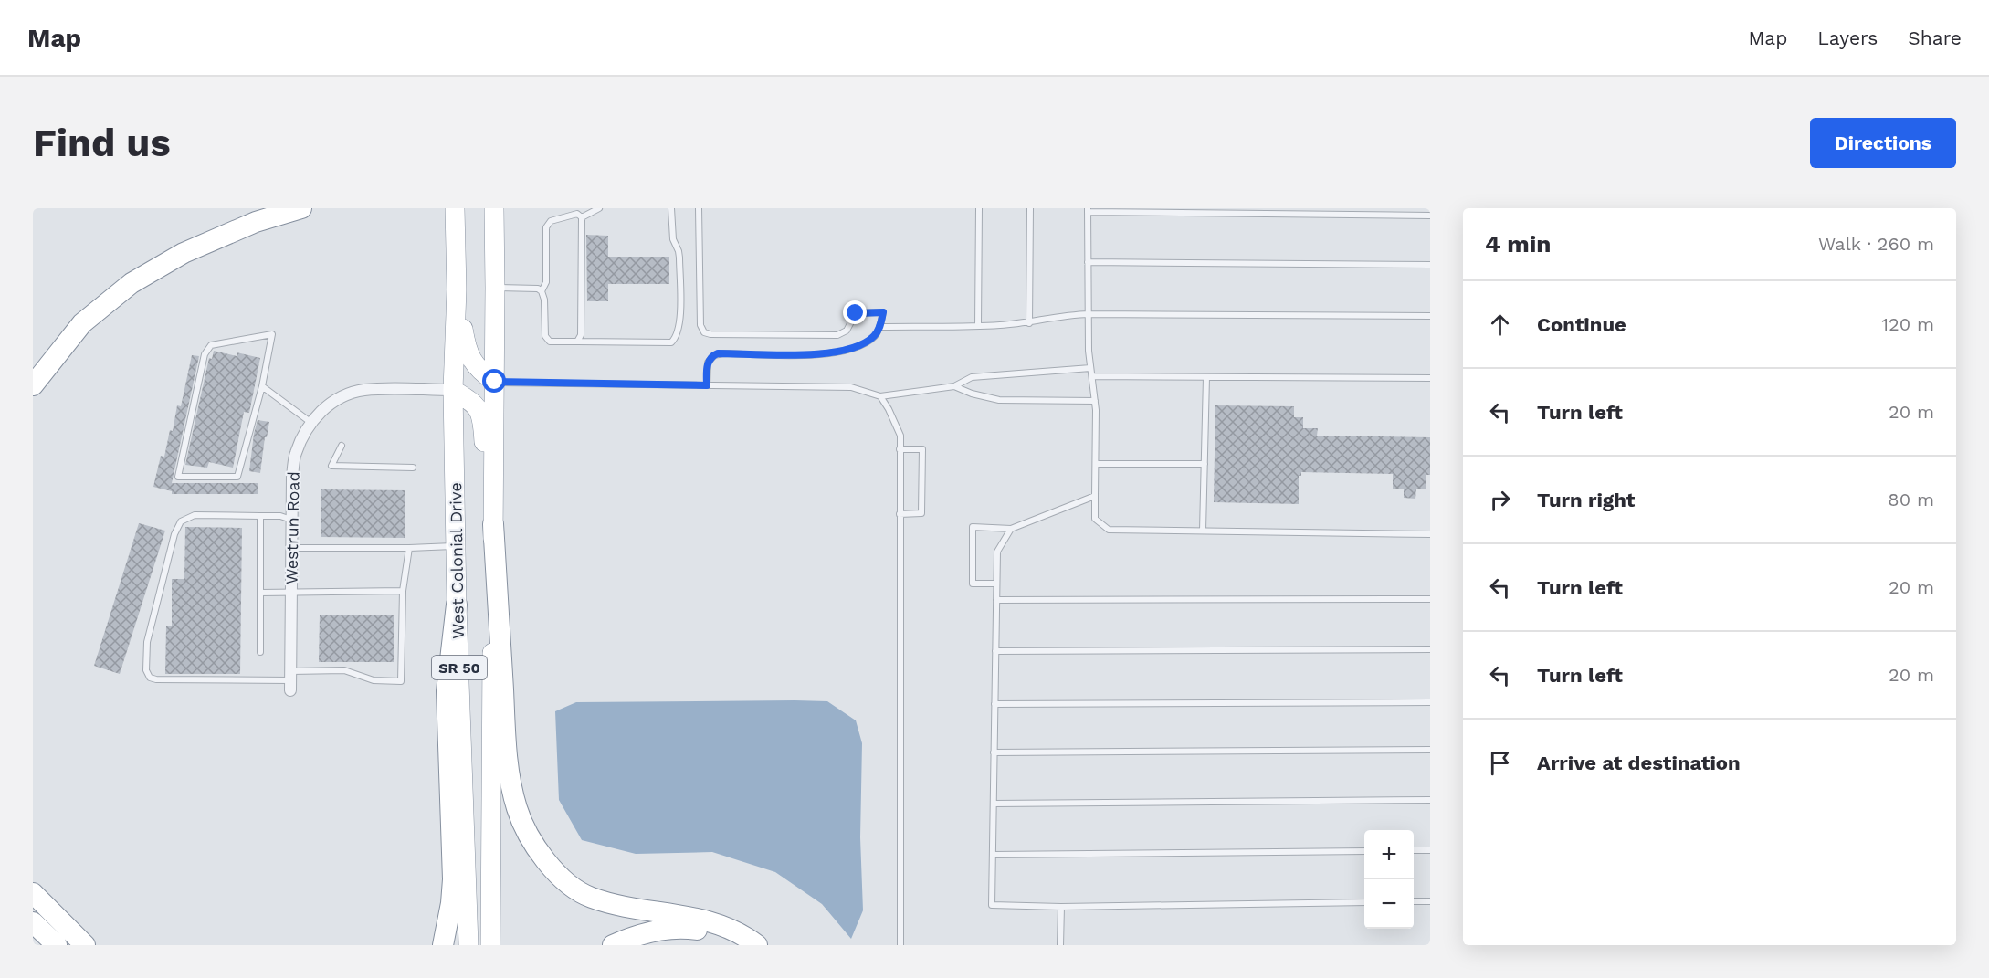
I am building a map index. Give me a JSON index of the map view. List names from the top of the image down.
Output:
{
  "streets": {
    "highway": ["West Colonial Drive", "SR 50"],
    "street": ["Westrun Road"]
  },
  "crossings": [
    ["Westrun Road", "West Colonial Drive"]
  ],
  "page": {
    "header": "Map",
    "nav": ["Map", "Layers", "Share"],
    "buttons": "Directions",
    "title": "Find us",
    "heading": ["4 min", "Walk · 260 m"],
    "list": [
      ["Continue", "120 m"],
      ["Turn left", "20 m"],
      ["Turn right", "80 m"],
      ["Turn left", "20 m"],
      ["Turn left", "20 m"],
      "Arrive at destination"
    ],
    "map_buttons": ["+", "−"]
  }
}
